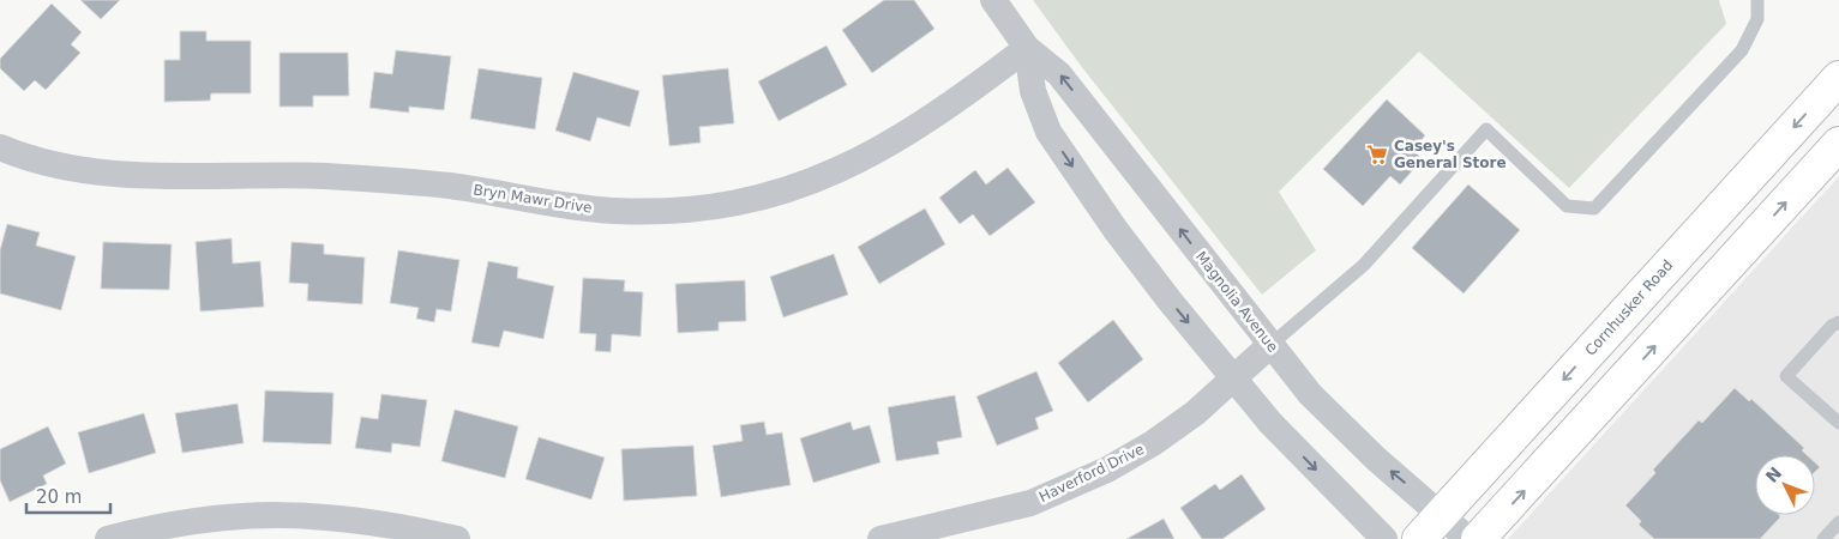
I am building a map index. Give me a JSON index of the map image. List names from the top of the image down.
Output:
{
  "streets": {
    "main road": ["Cornhusker Road"],
    "street": ["Bryn Mawr Drive", "Magnolia Avenue", "Haverford Drive"]
  },
  "crossings": [
    ["Bryn Mawr Drive", "Magnolia Avenue"],
    ["Magnolia Avenue", "Cornhusker Road"],
    ["Magnolia Avenue", "Haverford Drive"]
  ],
  "places": {
    "supermarket": ["Casey's General Store"]
  },
  "scale_bar": "20 m",
  "north": "top left"
}
